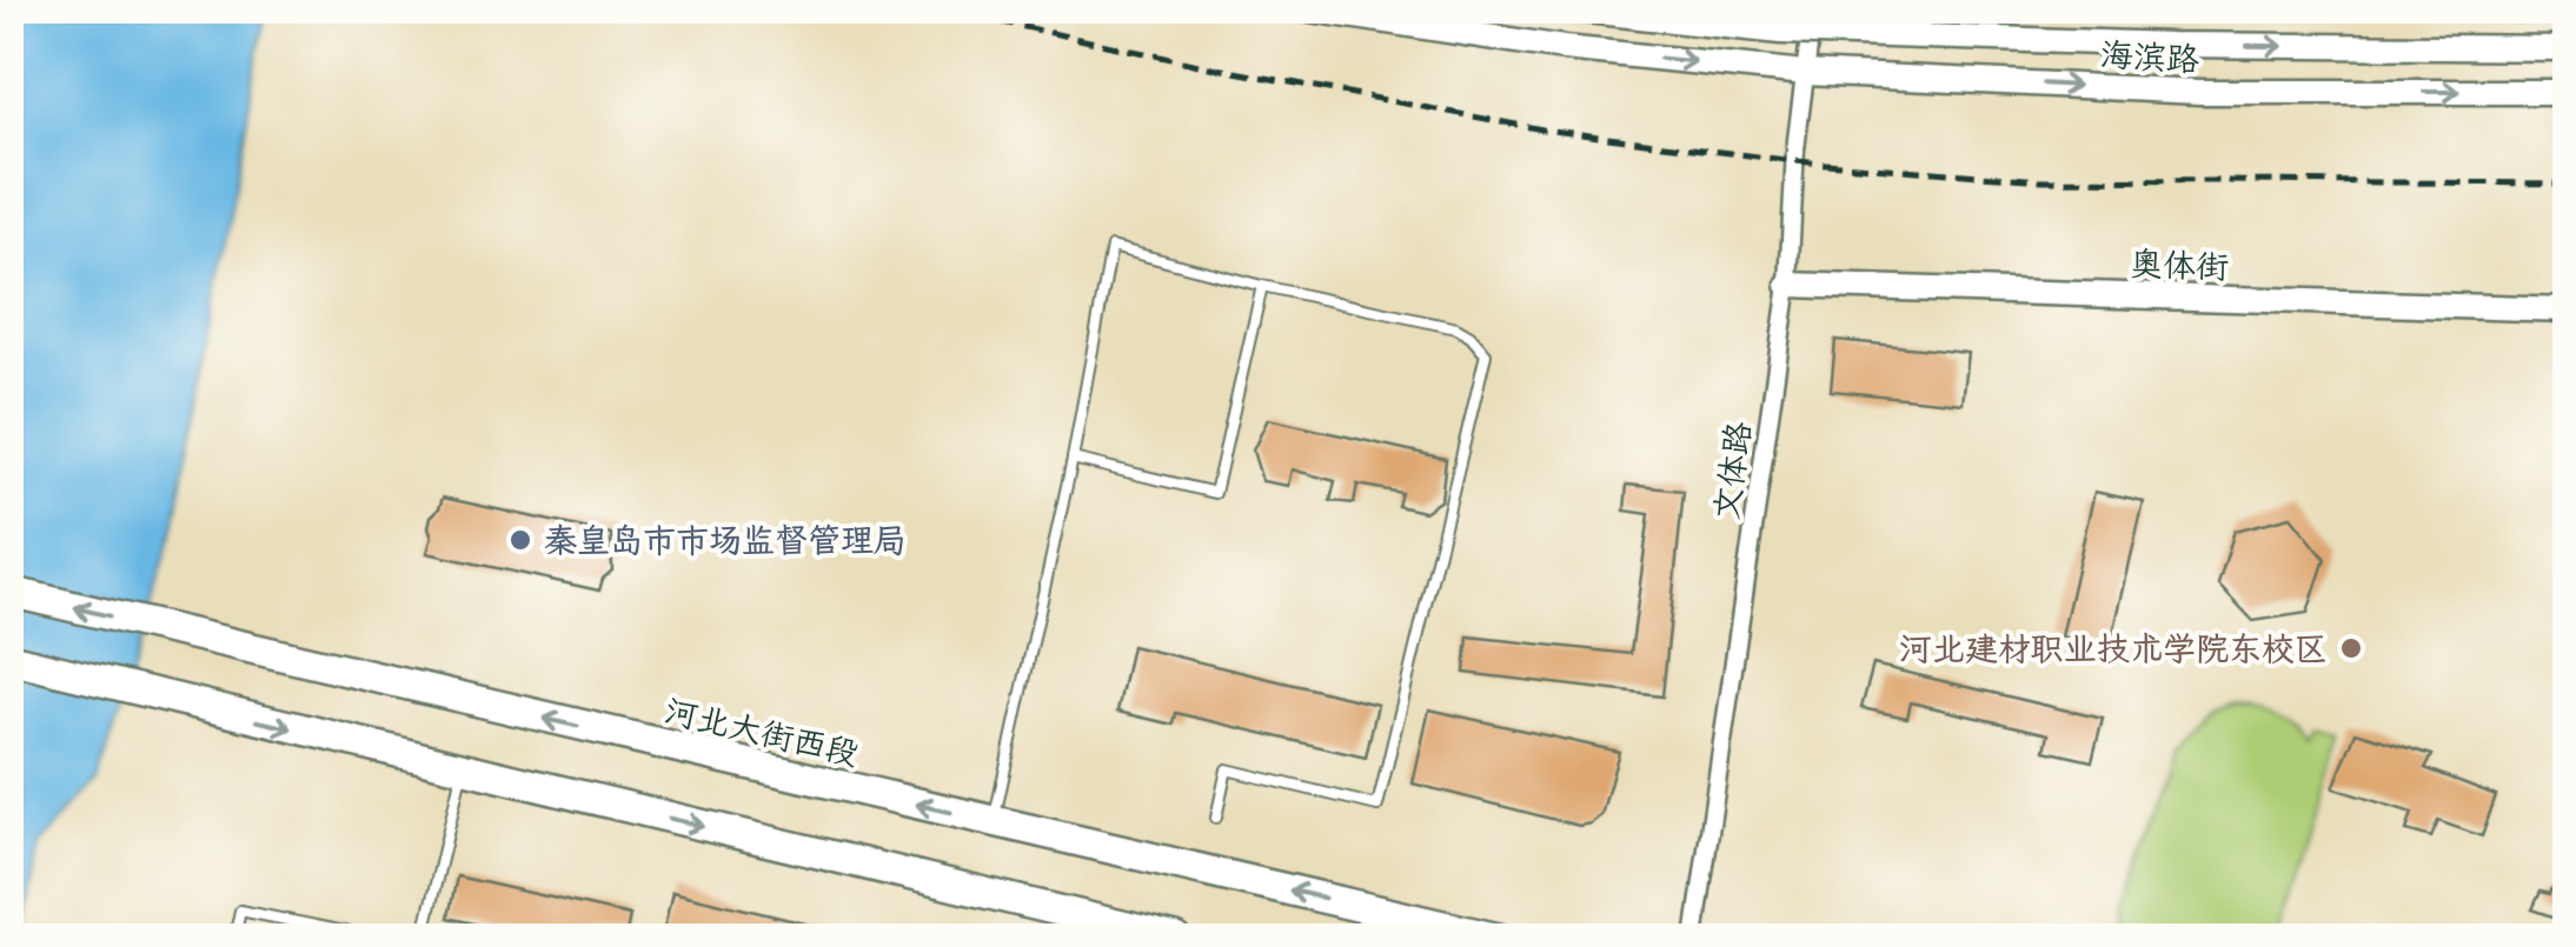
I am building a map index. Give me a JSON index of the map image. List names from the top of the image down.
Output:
{
  "streets": {
    "highway": ["河北大街西段"],
    "street": ["海滨路", "奥体街", "文体路"]
  },
  "crossings": [
    ["海滨路", "文体路"],
    ["奥体街", "文体路"]
  ],
  "one_way": ["海滨路"],
  "places": ["秦皇岛市市场监督管理局", "河北建材职业技术学院东校区"]
}
